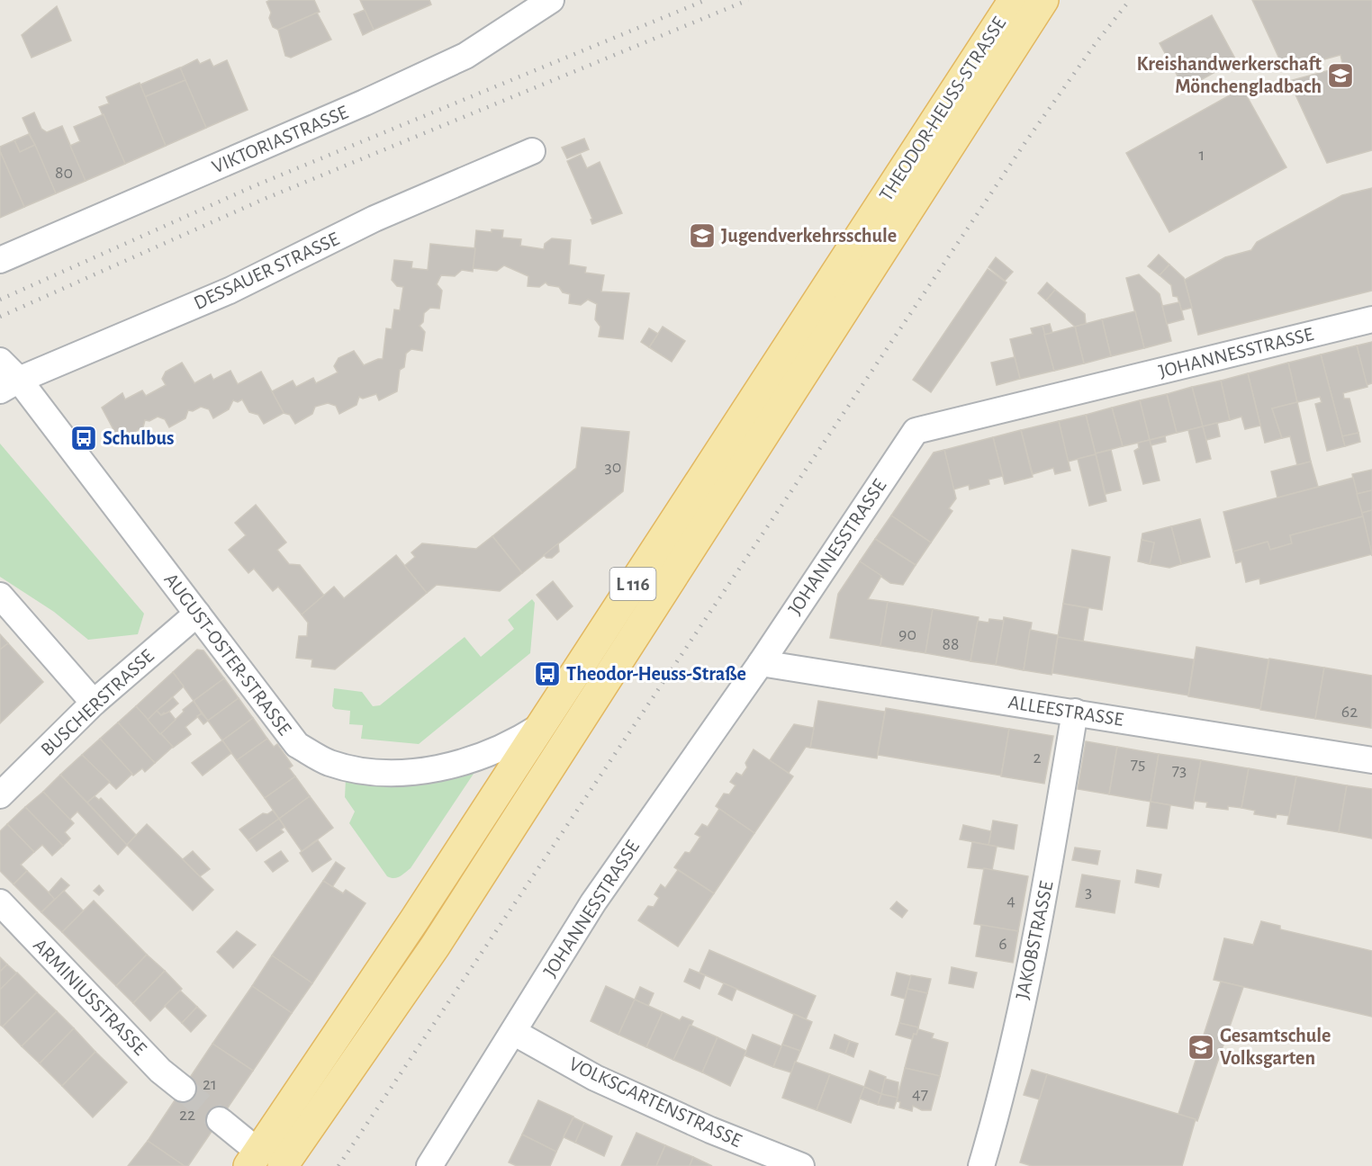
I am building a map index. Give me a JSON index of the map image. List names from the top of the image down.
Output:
{
  "streets": {
    "main road": ["THEODOR-HEUSS-STRASSE", "L 116"],
    "street": [
      "VIKTORIASTRASSE",
      "DESSAUER STRASSE",
      "JOHANNESSTRASSE",
      "AUGUST-OSTER-STRASSE",
      "BUSCHERSTRASSE",
      "ALLEESTRASSE",
      "JAKOBSTRASSE",
      "ARMINIUSSTRASSE",
      "VOLKSGARTENSTRASSE"
    ]
  },
  "crossings": [
    ["THEODOR-HEUSS-STRASSE", "AUGUST-OSTER-STRASSE"],
    ["DESSAUER STRASSE", "AUGUST-OSTER-STRASSE"],
    ["JOHANNESSTRASSE", "ALLEESTRASSE"],
    ["JOHANNESSTRASSE", "VOLKSGARTENSTRASSE"],
    ["AUGUST-OSTER-STRASSE", "BUSCHERSTRASSE"],
    ["ALLEESTRASSE", "JAKOBSTRASSE"]
  ],
  "places": {
    "school or university": ["Kreishandwerkerschaft Mönchengladbach", "Jugendverkehrsschule", "Gesamtschule Volksgarten"],
    "bus stop": ["Schulbus", "Theodor-Heuss-Straße"]
  },
  "house_numbers": [
    "1",
    "80",
    "30",
    "90",
    "88",
    "62",
    "2",
    "75",
    "73",
    "3",
    "4",
    "6",
    "21",
    "47",
    "22"
  ]
}
